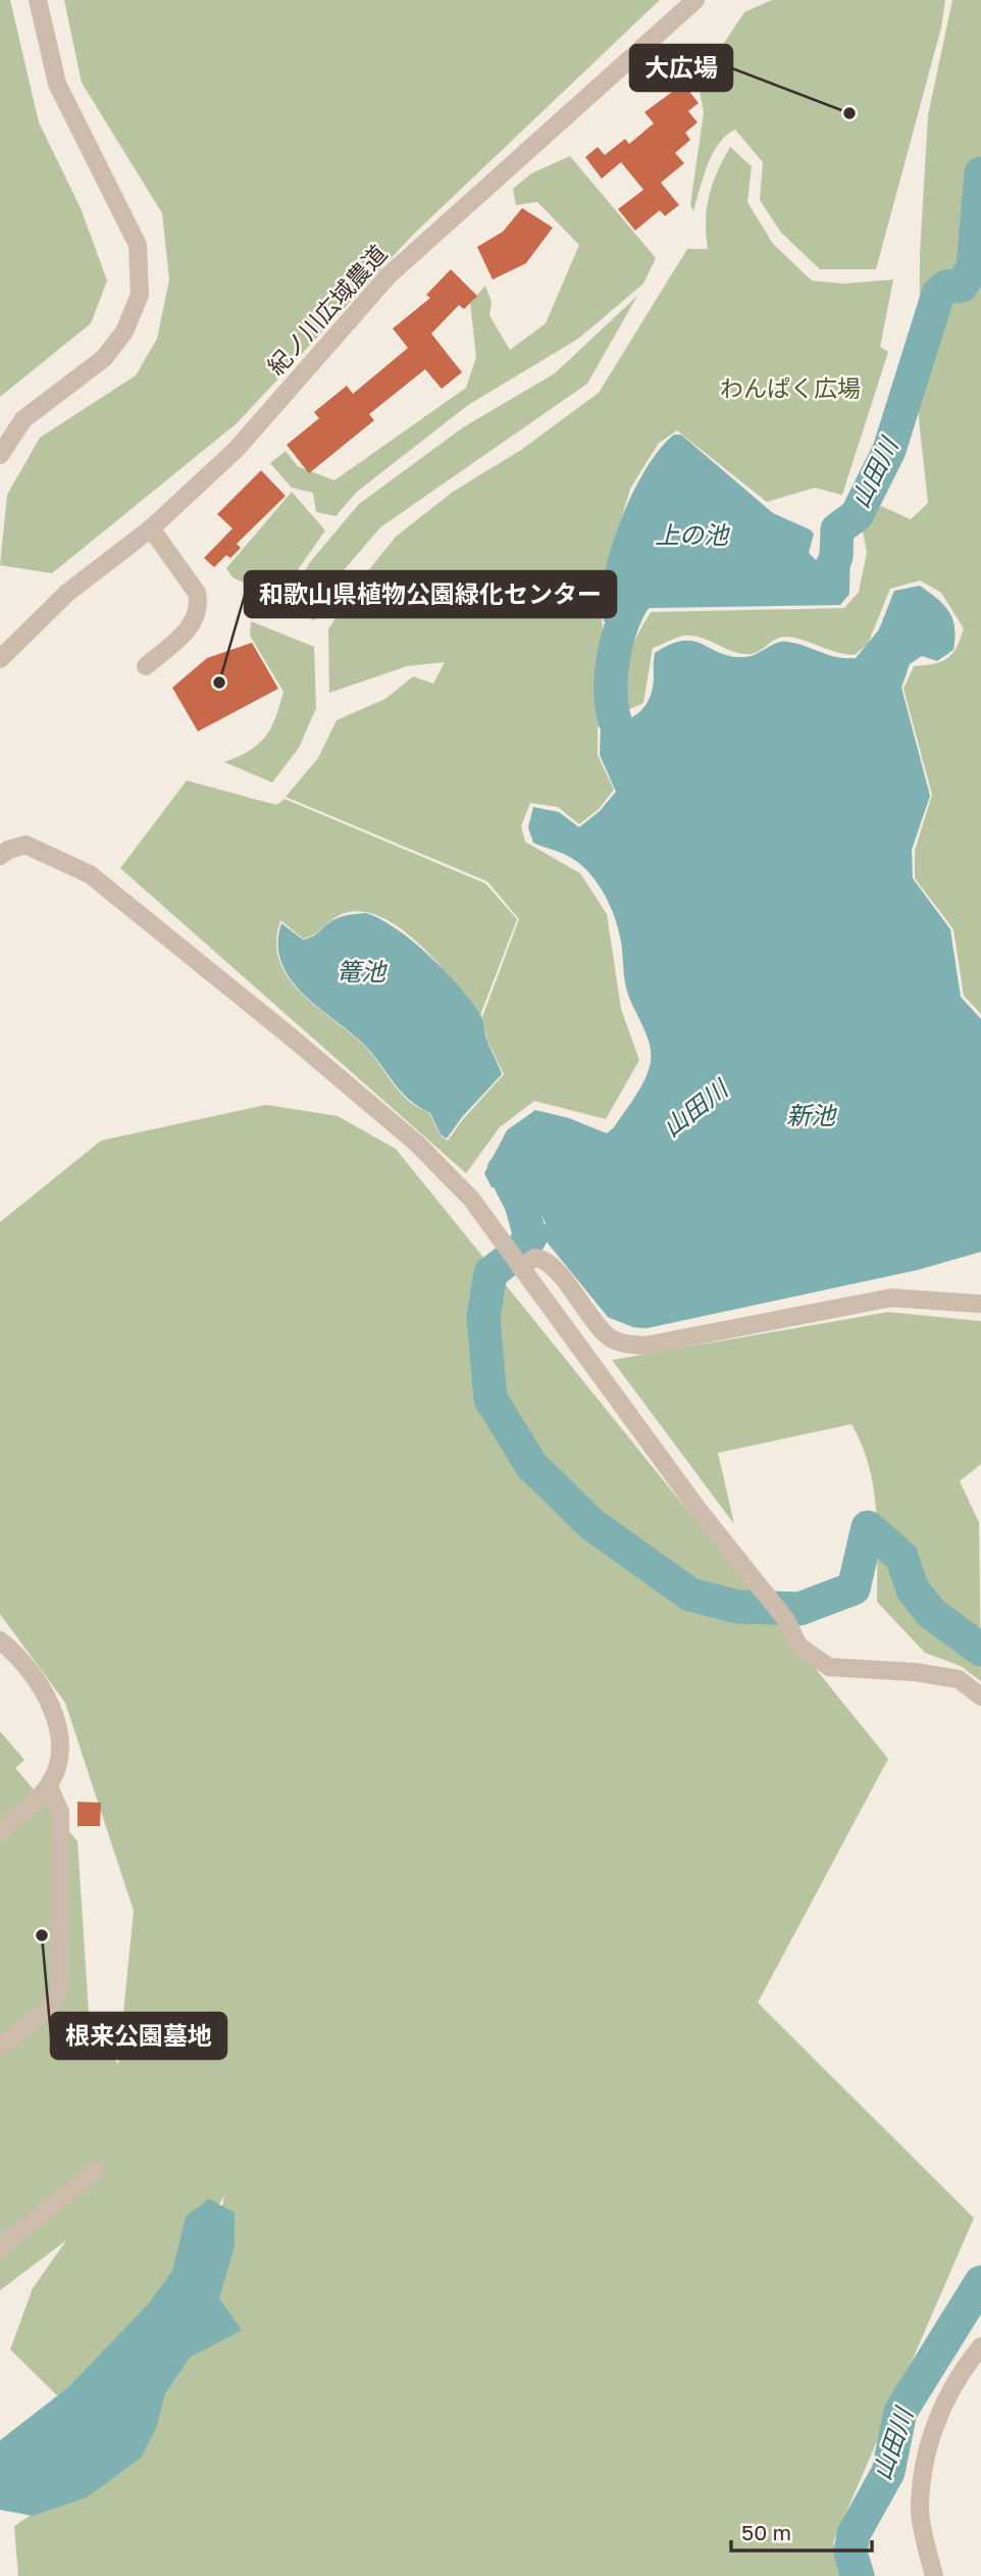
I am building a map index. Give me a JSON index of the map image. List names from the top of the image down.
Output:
{
  "streets": {
    "street": ["紀ノ川広域農道"]
  },
  "water": [
    "山田川",
    "上の池",
    "篭池",
    "新池"
  ],
  "parks": ["わんぱく広場"],
  "places": ["大広場", "和歌山県植物公園緑化センター", "根来公園墓地"],
  "scale_bar": "50 m"
}
